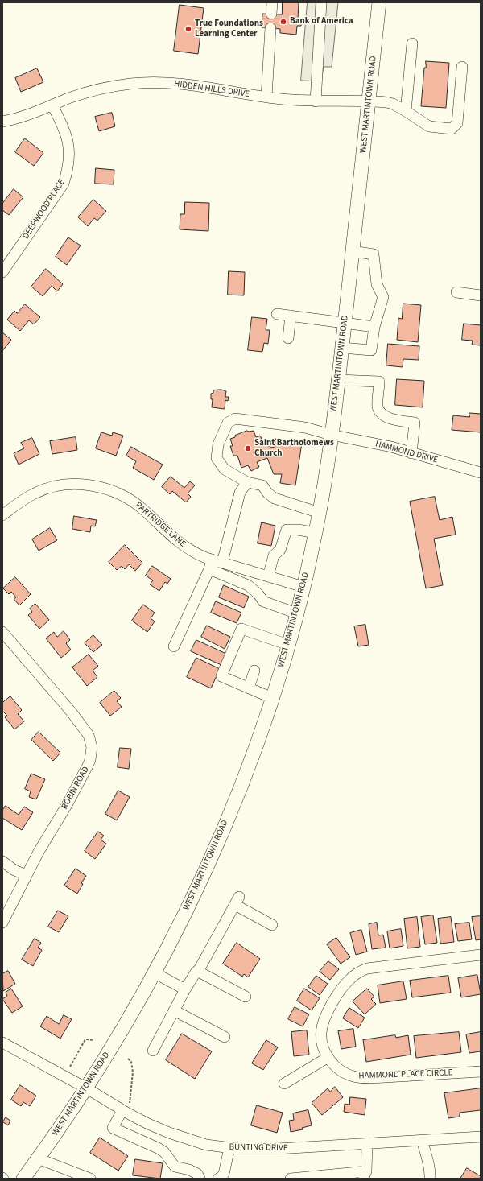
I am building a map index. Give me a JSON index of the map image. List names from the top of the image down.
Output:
{
  "streets": {
    "main road": ["WEST MARTINTOWN ROAD"],
    "street": [
      "HIDDEN HILLS DRIVE",
      "DEEPWOOD PLACE",
      "HAMMOND DRIVE",
      "PARTRIDGE LANE",
      "ROBIN ROAD",
      "HAMMOND PLACE CIRCLE",
      "BUNTING DRIVE"
    ]
  },
  "crossings": [
    ["HIDDEN HILLS DRIVE", "WEST MARTINTOWN ROAD"],
    ["HIDDEN HILLS DRIVE", "DEEPWOOD PLACE"],
    ["WEST MARTINTOWN ROAD", "HAMMOND DRIVE"],
    ["WEST MARTINTOWN ROAD", "PARTRIDGE LANE"],
    ["WEST MARTINTOWN ROAD", "BUNTING DRIVE"]
  ],
  "places": ["Bank of America", "True Foundations Learning Center", "Saint Bartholomews Church"]
}
